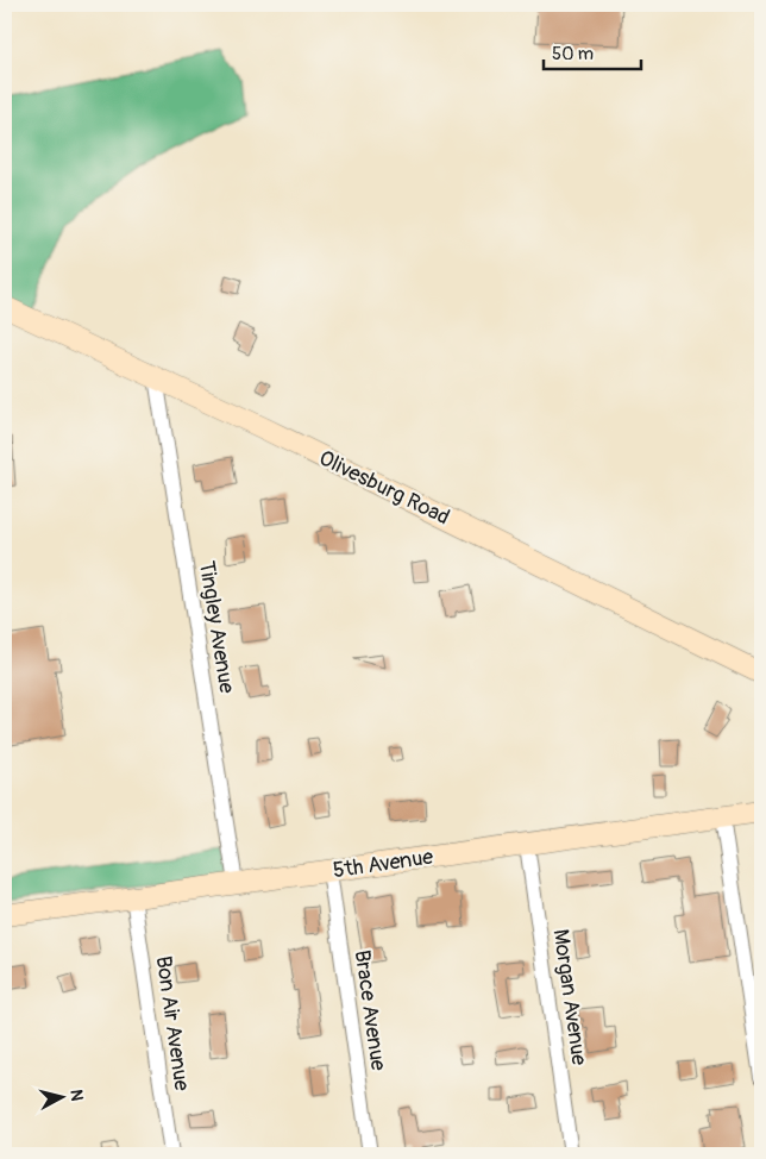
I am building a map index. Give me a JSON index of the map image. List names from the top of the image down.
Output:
{
  "streets": {
    "main road": ["Olivesburg Road", "5th Avenue"],
    "street": [
      "Tingley Avenue",
      "Morgan Avenue",
      "Brace Avenue",
      "Bon Air Avenue"
    ]
  },
  "crossings": [
    ["Olivesburg Road", "Tingley Avenue"],
    ["Tingley Avenue", "5th Avenue"],
    ["5th Avenue", "Morgan Avenue"],
    ["5th Avenue", "Brace Avenue"],
    ["5th Avenue", "Bon Air Avenue"]
  ],
  "scale_bar": "50 m",
  "north": "right"
}
